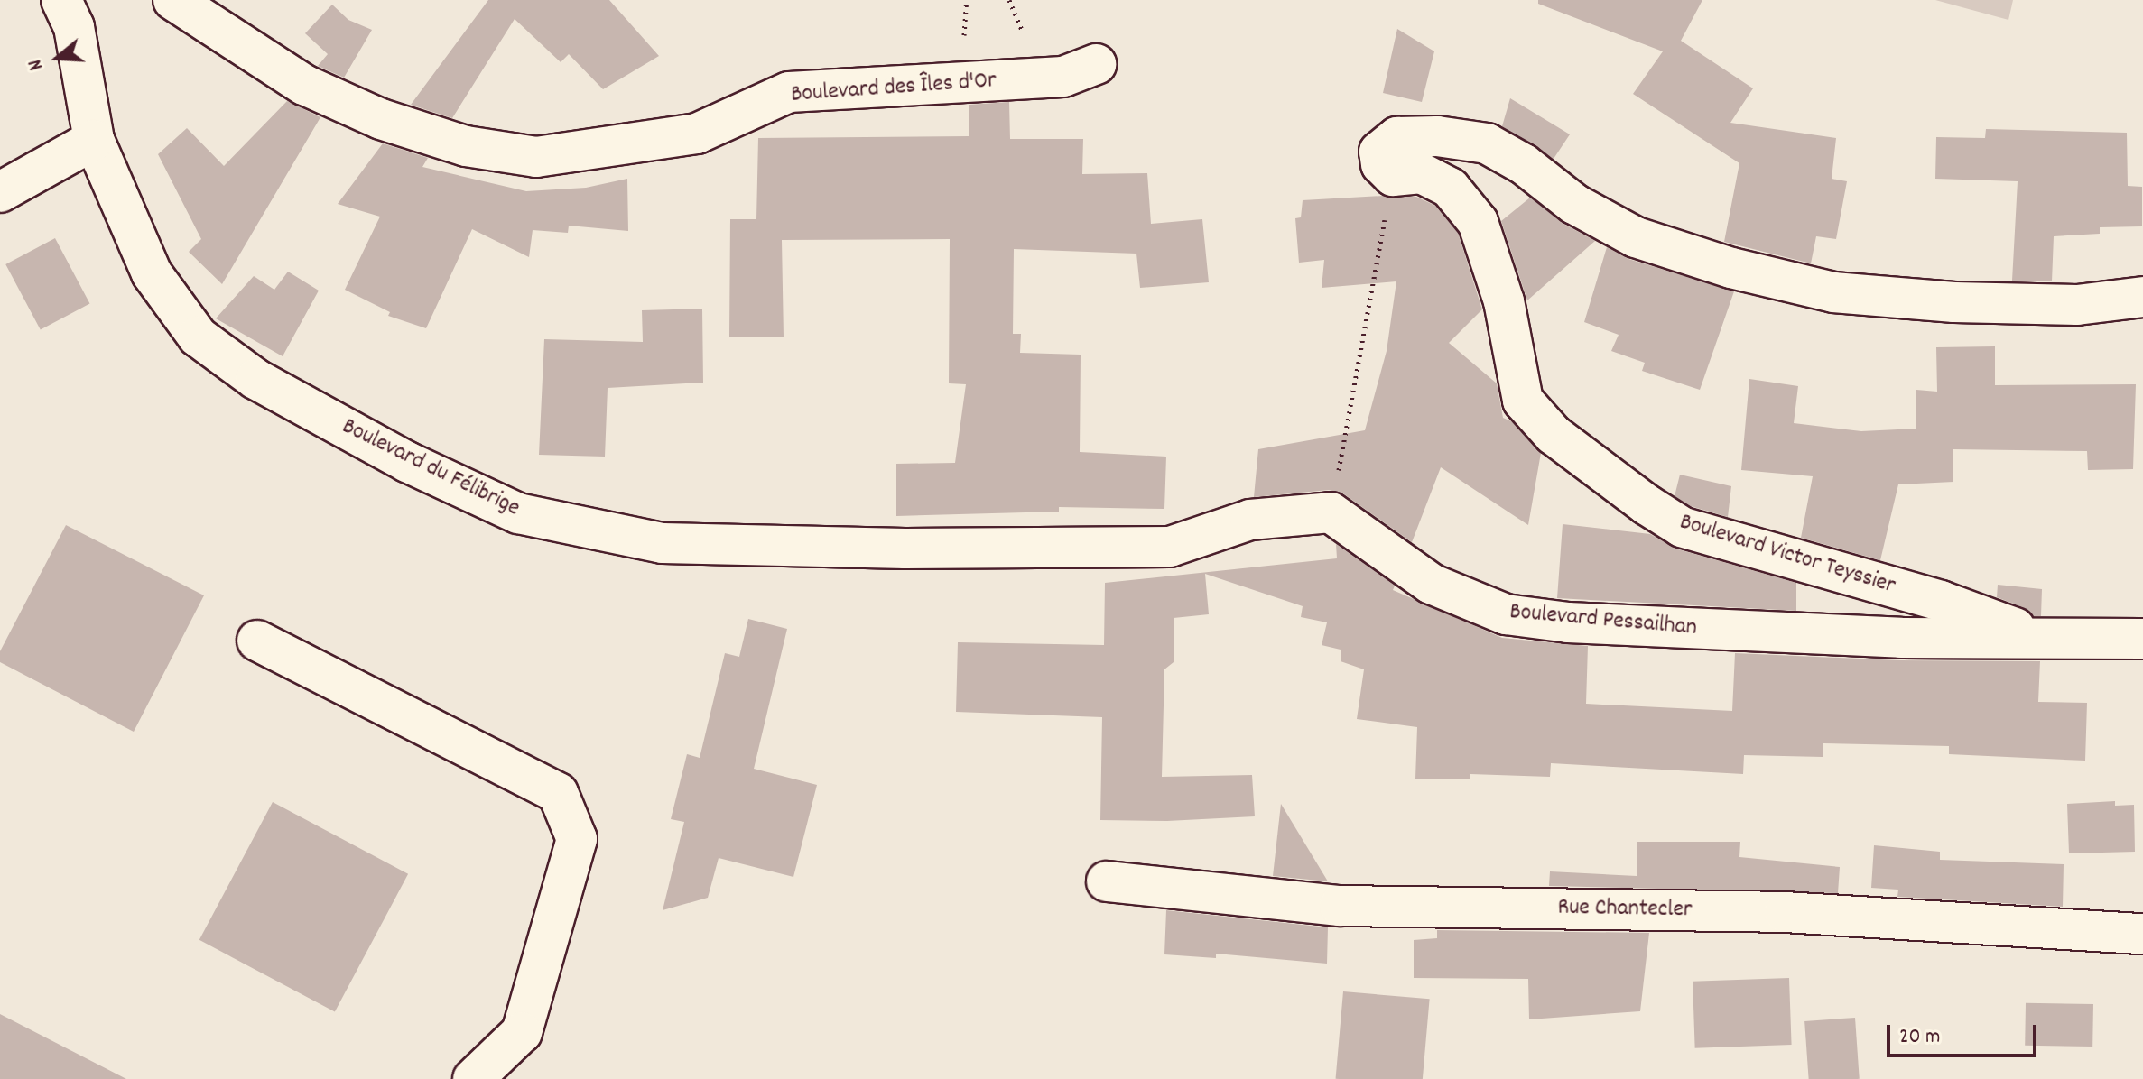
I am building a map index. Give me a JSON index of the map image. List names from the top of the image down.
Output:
{
  "streets": {
    "street": [
      "Boulevard des Îles d'Or",
      "Boulevard du Félibrige",
      "Boulevard Victor Teyssier",
      "Boulevard Pessailhan",
      "Rue Chantecler"
    ]
  },
  "crossings": [
    ["Boulevard du Félibrige", "Boulevard Pessailhan"],
    ["Boulevard Victor Teyssier", "Boulevard Pessailhan"]
  ],
  "scale_bar": "20 m",
  "north": "left"
}
